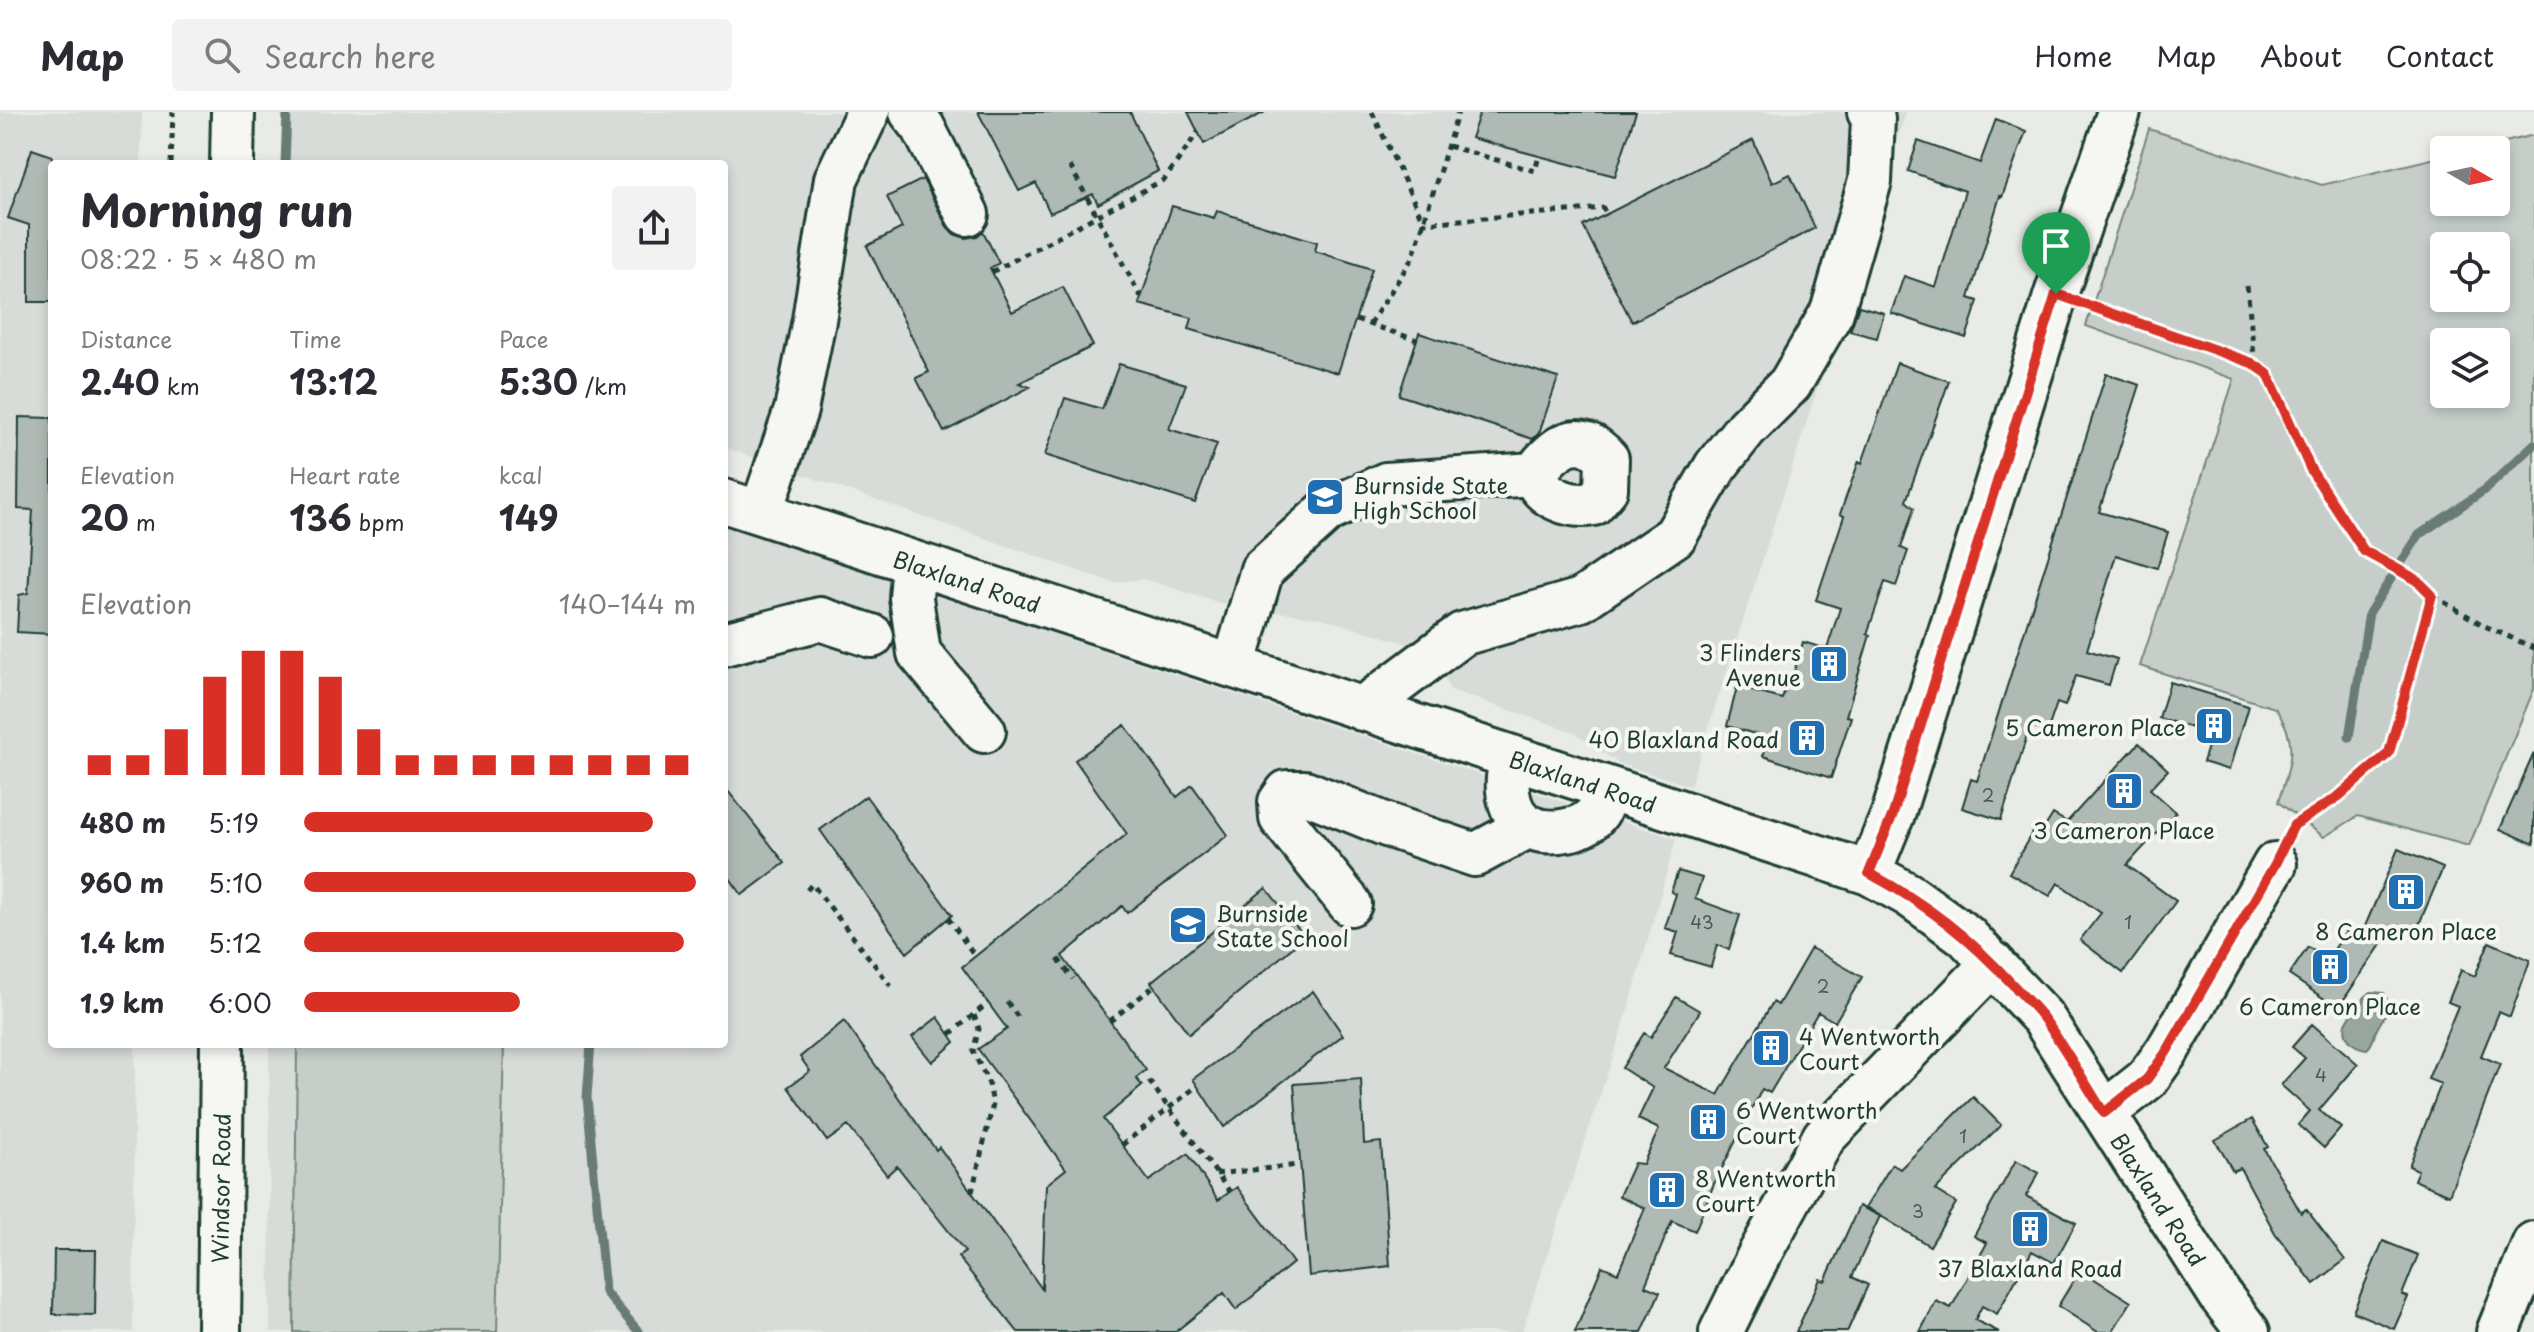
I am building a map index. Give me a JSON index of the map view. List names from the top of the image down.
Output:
{
  "streets": {
    "street": ["Blaxland Road", "Windsor Road"]
  },
  "places": {
    "school or university": ["Burnside State High School", "Burnside State School"],
    "building": [
      "3 Flinders Avenue",
      "5 Cameron Place",
      "40 Blaxland Road",
      "3 Cameron Place",
      "8 Cameron Place",
      "6 Cameron Place",
      "4 Wentworth Court",
      "6 Wentworth Court",
      "8 Wentworth Court",
      "37 Blaxland Road"
    ]
  },
  "house_numbers": [
    "2",
    "43",
    "1",
    "2",
    "4",
    "1",
    "3"
  ],
  "north": "right",
  "page": {
    "header": "Map",
    "search": "Search here",
    "nav": [
      "Home",
      "Map",
      "About",
      "Contact"
    ],
    "heading": ["Morning run", "08:22 · 5 × 480 m"],
    "stats": [
      ["Distance", "2.40 km"],
      ["Time", "13:12"],
      ["Pace", "5:30 /km"],
      ["Elevation", "20 m"],
      ["Heart rate", "136 bpm"],
      ["kcal", "149"]
    ],
    "chart": ["Elevation", "140–144 m"],
    "list": [
      {
        "name": "480 m",
        "note": "5:19"
      },
      {
        "name": "960 m",
        "note": "5:10"
      },
      {
        "name": "1.4 km",
        "note": "5:12"
      },
      {
        "name": "1.9 km",
        "note": "6:00"
      }
    ]
  }
}
